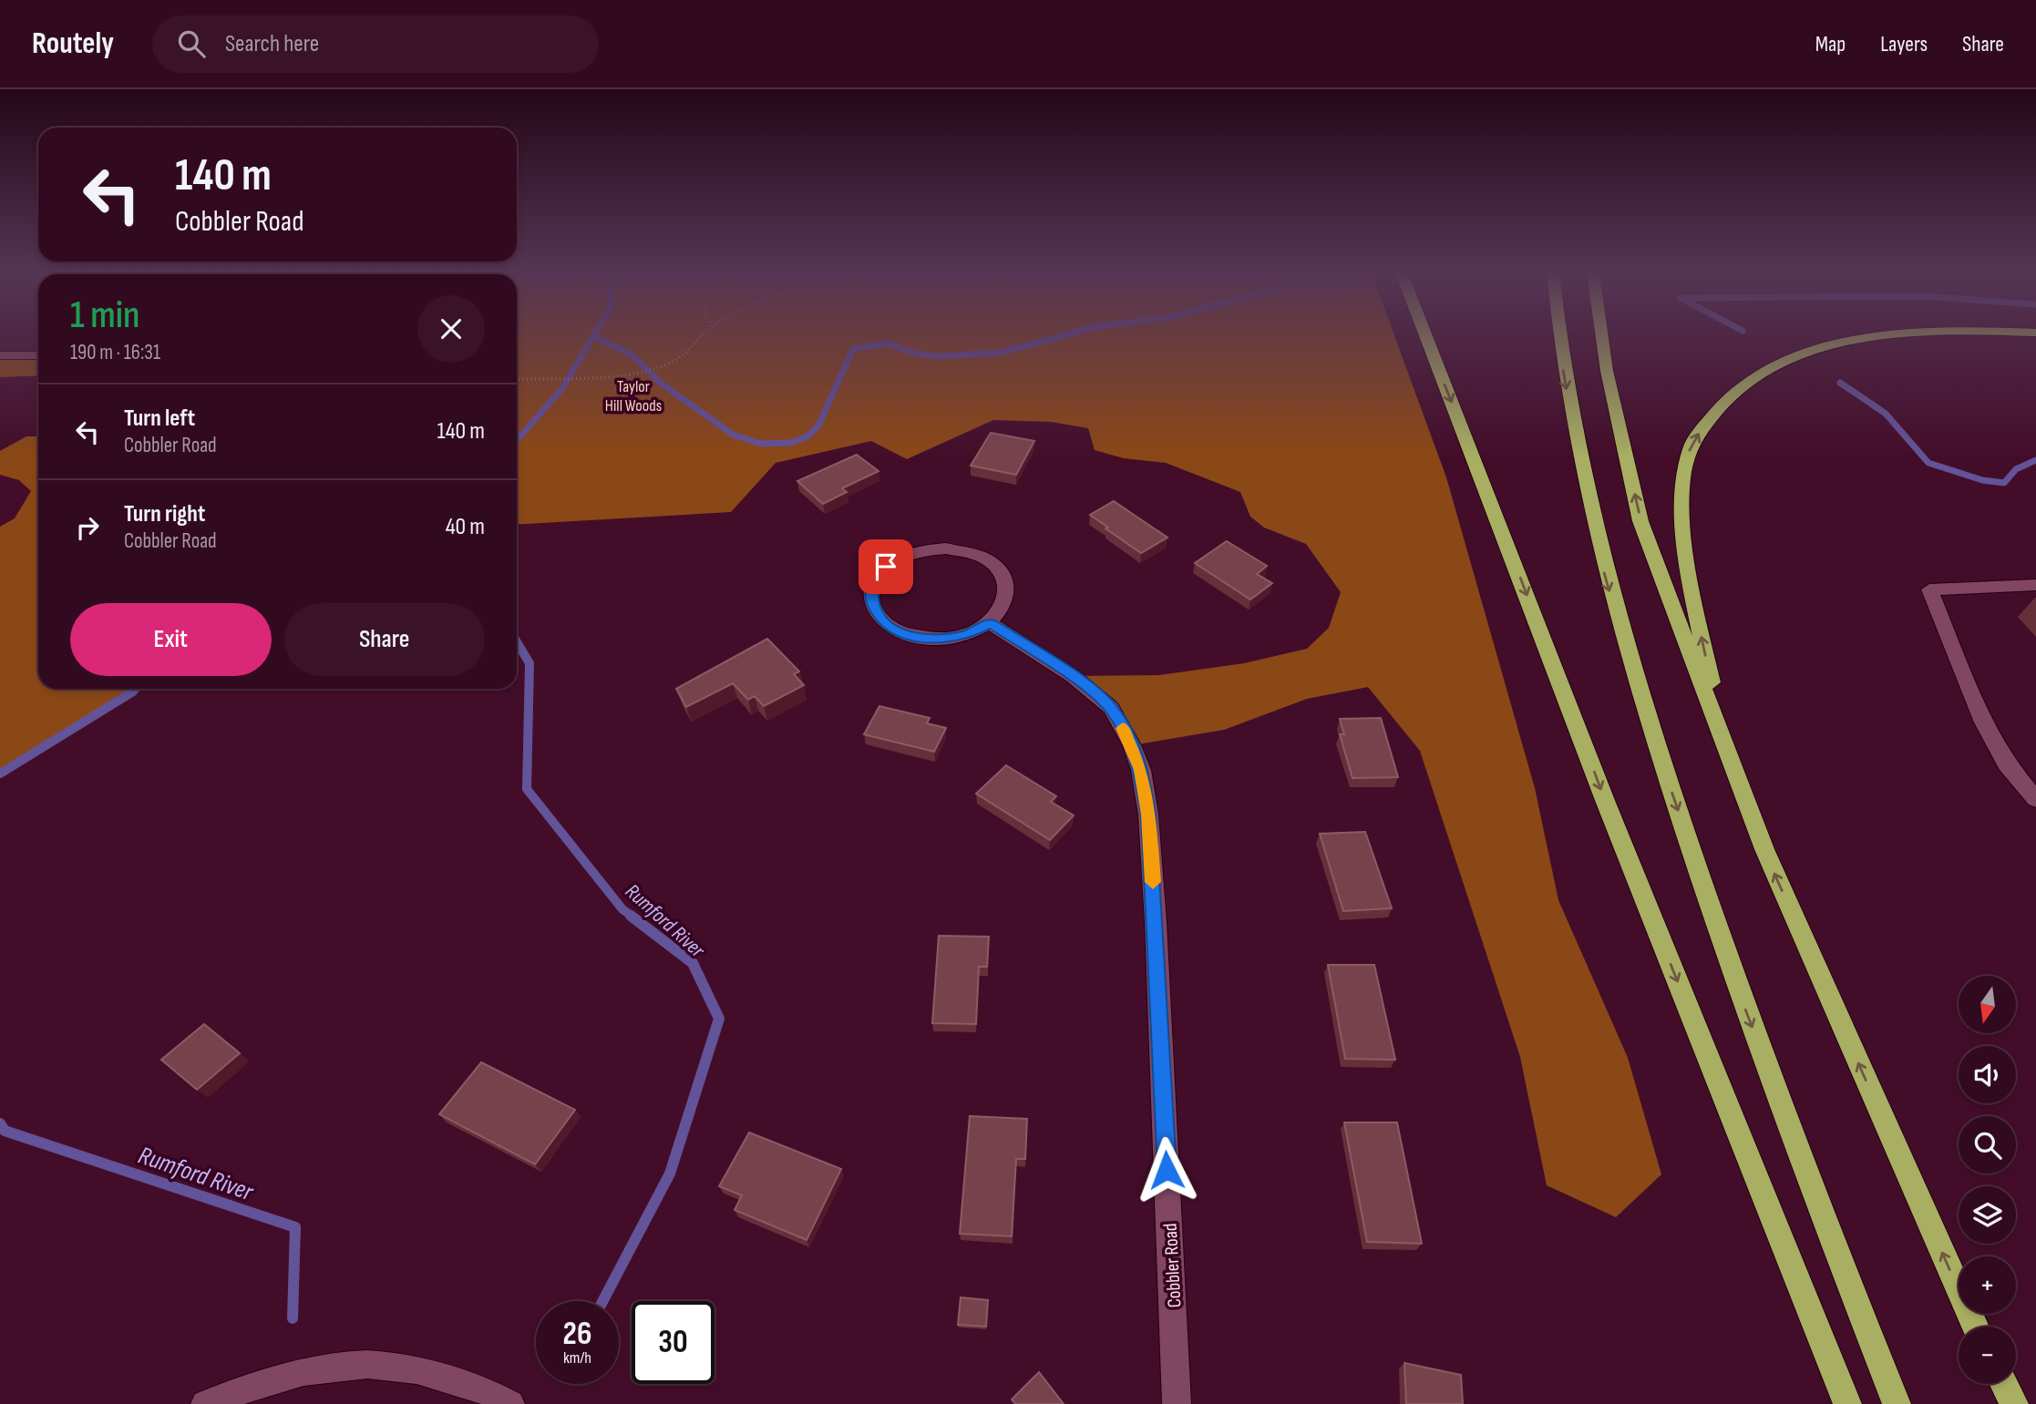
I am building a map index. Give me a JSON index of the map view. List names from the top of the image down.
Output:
{
  "streets": {
    "street": ["Cobbler Road"]
  },
  "water": ["Rumford River"],
  "parks": ["Taylor Hill Woods"],
  "north": "bottom",
  "page": {
    "header": "Routely",
    "search": "Search here",
    "nav": ["Map", "Layers", "Share"],
    "turn": ["140 m", "Cobbler Road"],
    "heading": ["1 min", "190 m · 16:31"],
    "list": [
      {
        "name": "Turn left",
        "note": "Cobbler Road",
        "value": "140 m"
      },
      {
        "name": "Turn right",
        "note": "Cobbler Road",
        "value": "40 m"
      }
    ],
    "buttons": ["Exit", "Share"],
    "map_buttons": ["+", "−"],
    "speed": "26 km/h",
    "limit": "30"
  }
}
